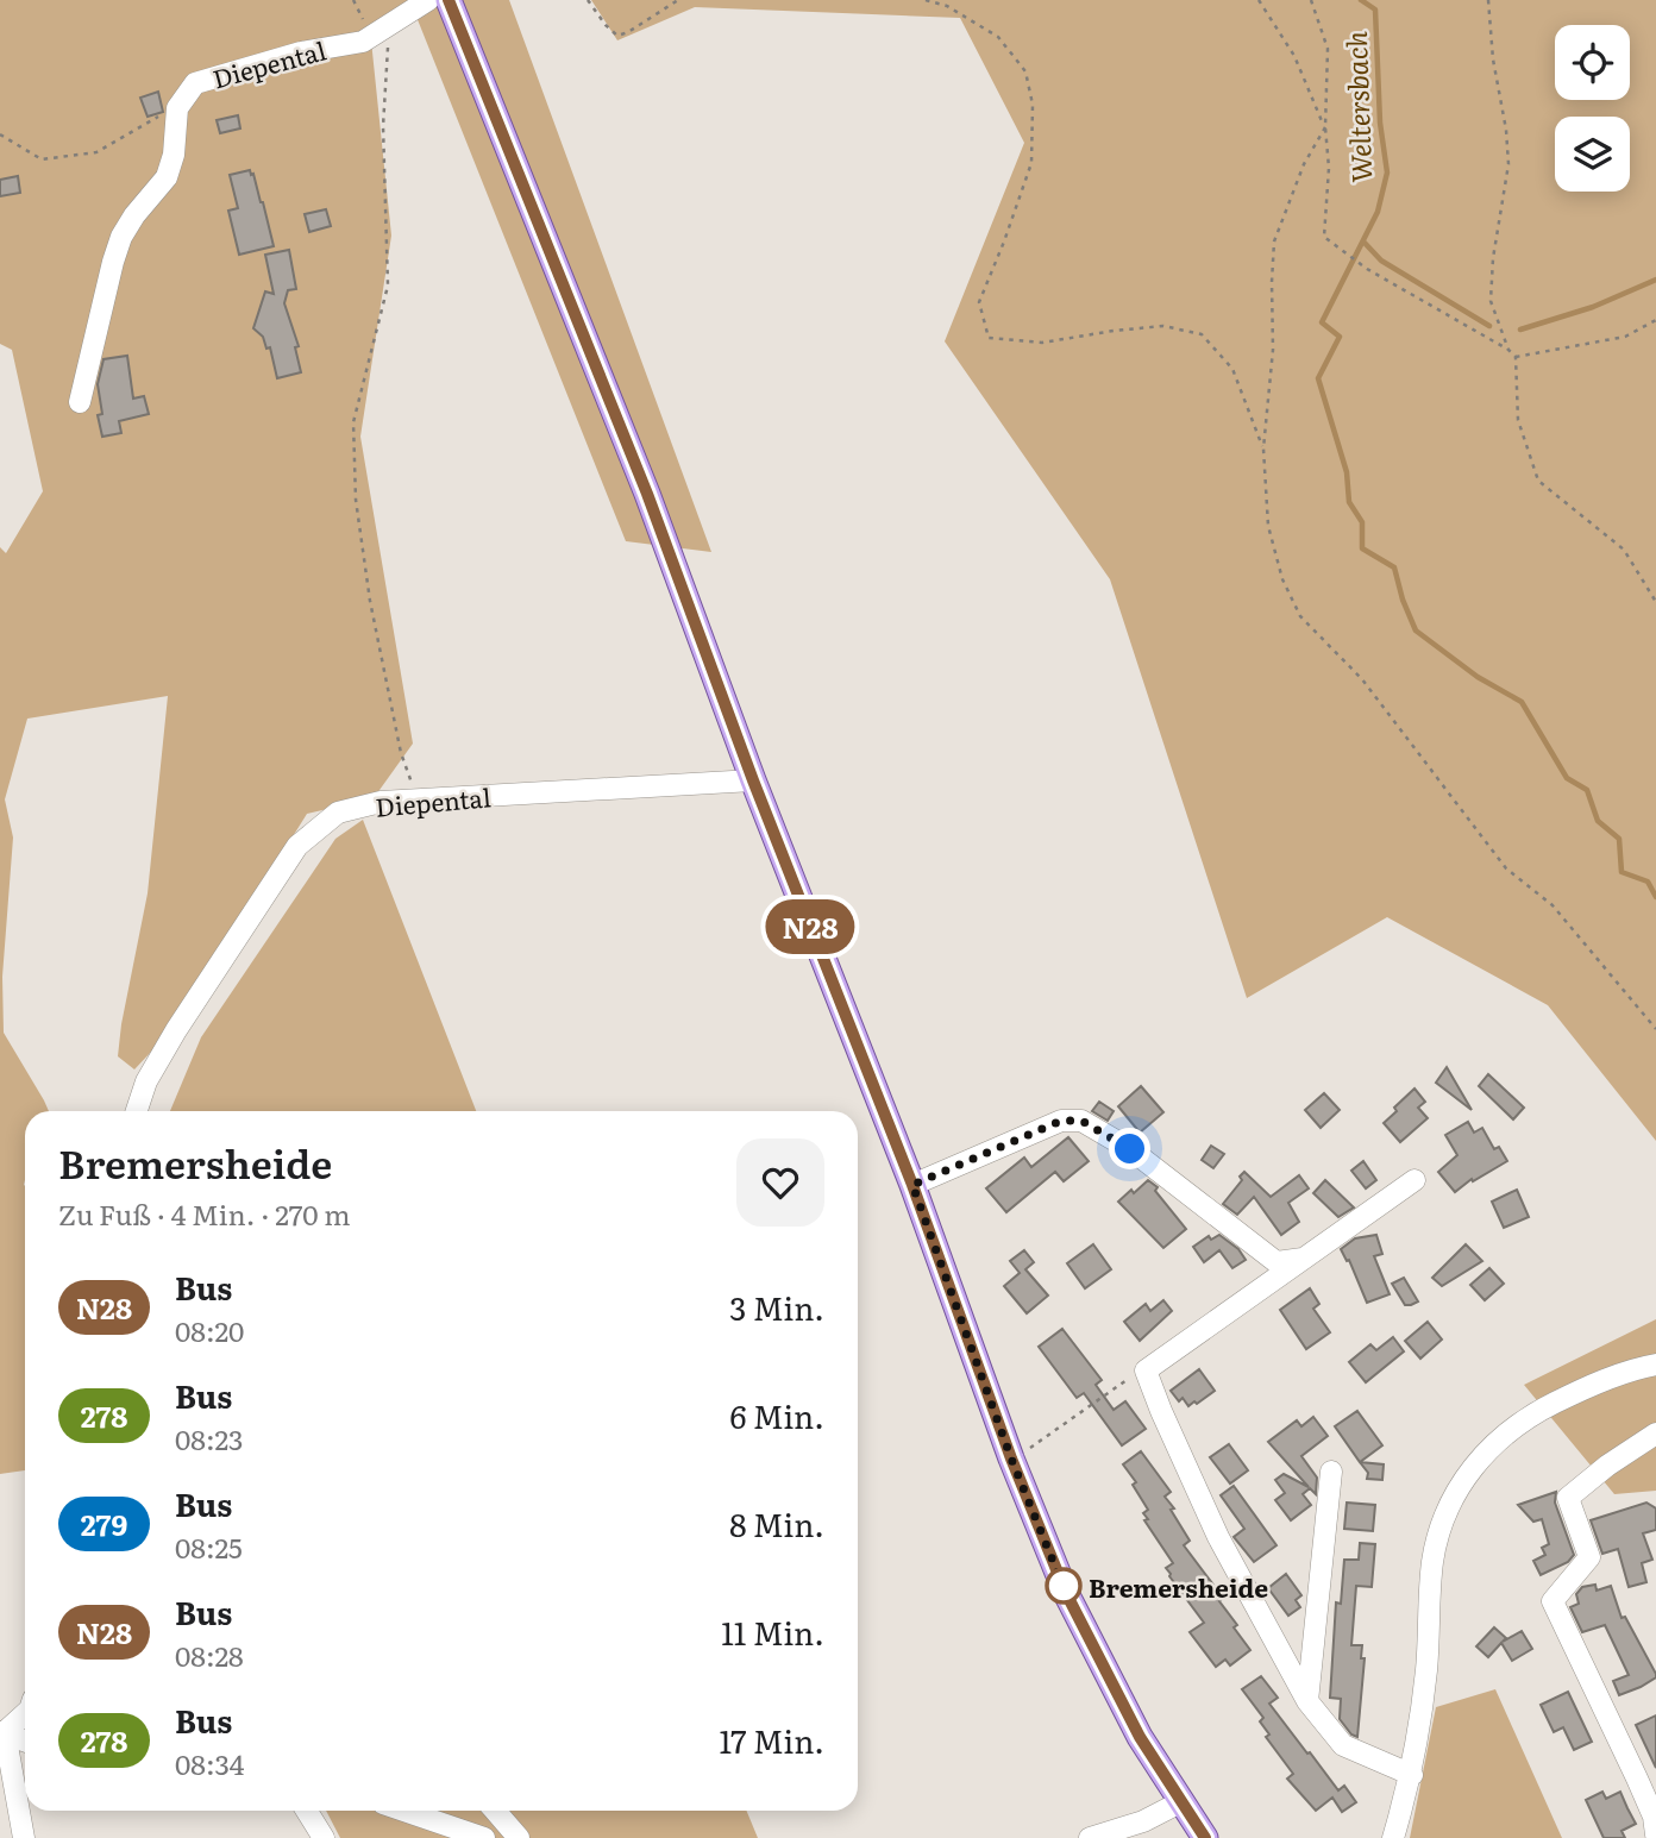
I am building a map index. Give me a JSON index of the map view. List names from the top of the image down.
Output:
{
  "streets": {
    "street": ["Diepental"]
  },
  "water": ["Weltersbach"],
  "places": ["Bremersheide"],
  "lines": ["bus line N28"],
  "page": {
    "on_map": "N28",
    "heading": ["Bremersheide", "Zu Fuß · 4 Min. · 270 m"],
    "list": [
      {
        "mark": "N28",
        "name": "Bus",
        "note": "08:20",
        "value": "3 Min."
      },
      {
        "mark": "278",
        "name": "Bus",
        "note": "08:23",
        "value": "6 Min."
      },
      {
        "mark": "279",
        "name": "Bus",
        "note": "08:25",
        "value": "8 Min."
      },
      {
        "mark": "N28",
        "name": "Bus",
        "note": "08:28",
        "value": "11 Min."
      },
      {
        "mark": "278",
        "name": "Bus",
        "note": "08:34",
        "value": "17 Min."
      }
    ]
  }
}
